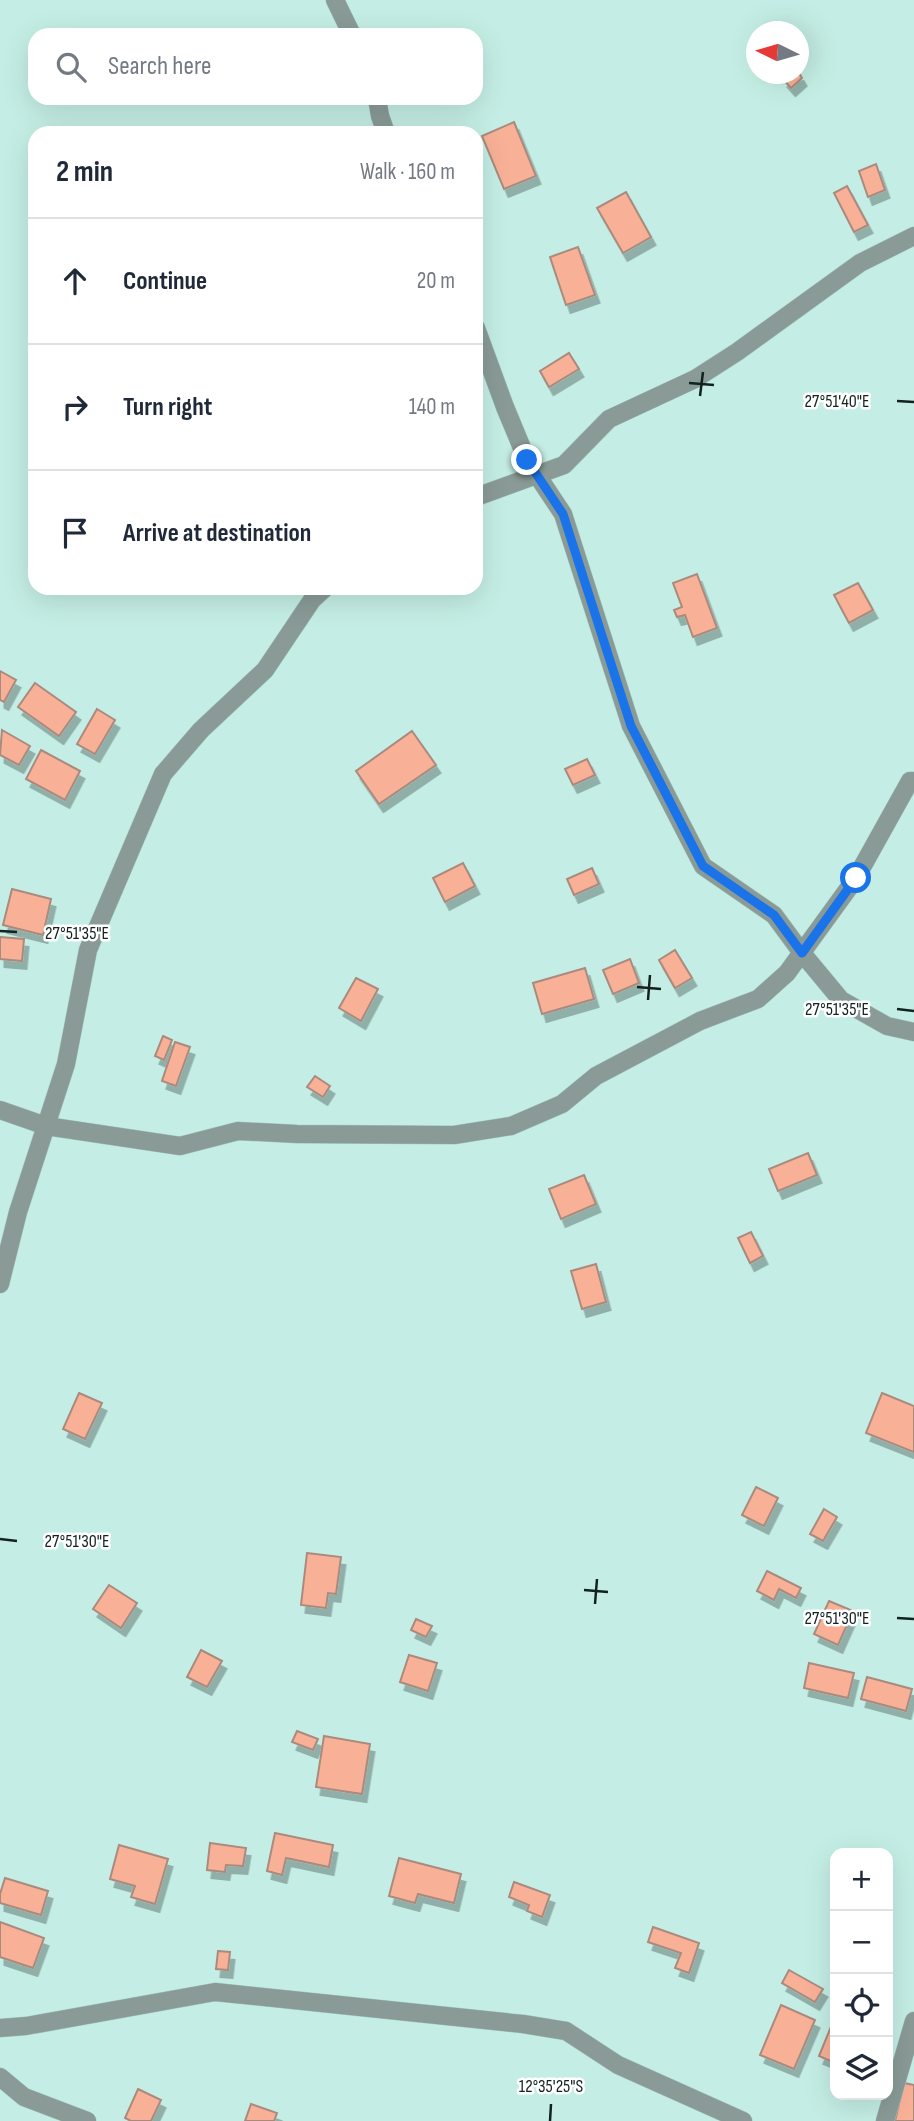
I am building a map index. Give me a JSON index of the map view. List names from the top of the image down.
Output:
{
  "north": "left",
  "page": {
    "search": "Search here",
    "heading": ["2 min", "Walk · 160 m"],
    "list": [
      ["Continue", "20 m"],
      ["Turn right", "140 m"],
      "Arrive at destination"
    ],
    "map_buttons": ["+", "−"]
  },
  "coordinates": [
    "27°51'40\"E",
    "27°51'35\"E",
    "27°51'30\"E",
    "12°35'25\"S"
  ]
}
